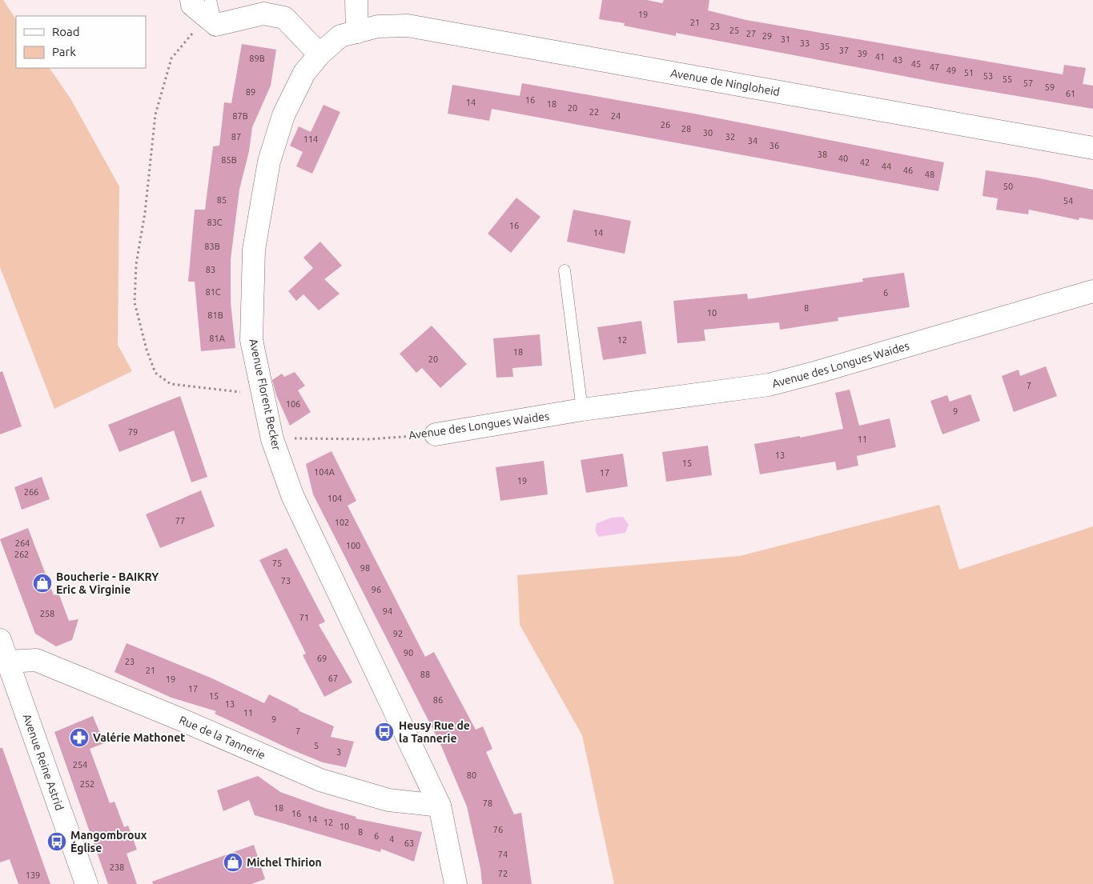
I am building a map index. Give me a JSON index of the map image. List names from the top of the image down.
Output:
{
  "streets": {
    "street": [
      "Avenue de Ningloheid",
      "Avenue des Longues Waides",
      "Avenue Florent Becker",
      "Rue de la Tannerie",
      "Avenue Reine Astrid"
    ]
  },
  "crossings": [
    ["Avenue de Ningloheid", "Avenue Florent Becker"],
    ["Avenue Florent Becker", "Rue de la Tannerie"],
    ["Rue de la Tannerie", "Avenue Reine Astrid"]
  ],
  "places": {
    "shop": ["Boucherie - BAIKRY Eric & Virginie", "Michel Thirion"],
    "bus stop": ["Heusy Rue de la Tannerie", "Mangombroux Église"],
    "pharmacy": ["Valérie Mathonet"]
  },
  "house_numbers": [
    "19",
    "21",
    "23",
    "25",
    "27",
    "29",
    "31",
    "33",
    "35",
    "37",
    "39",
    "41",
    "89B",
    "43",
    "45",
    "47",
    "49",
    "51",
    "53",
    "55",
    "57",
    "59",
    "89",
    "61",
    "16",
    "14",
    "18",
    "20",
    "22",
    "87B",
    "24",
    "26",
    "28",
    "30",
    "87",
    "32",
    "114",
    "34",
    "36",
    "38",
    "40",
    "85B",
    "42",
    "44",
    "46",
    "48",
    "50",
    "85",
    "54",
    "83C",
    "16",
    "14",
    "83B",
    "83",
    "81C",
    "6",
    "8",
    "10",
    "81B",
    "81A",
    "12",
    "18",
    "20",
    "7",
    "106",
    "9",
    "79",
    "11",
    "13",
    "15",
    "104A",
    "17",
    "19",
    "266",
    "104",
    "77",
    "102",
    "264",
    "100",
    "262",
    "75",
    "98",
    "73",
    "96",
    "94",
    "258",
    "71",
    "92",
    "90",
    "69",
    "23",
    "21",
    "88",
    "67",
    "19",
    "17",
    "15",
    "86",
    "13",
    "11",
    "9",
    "7",
    "5",
    "3",
    "254",
    "80",
    "252",
    "78",
    "18",
    "16",
    "14",
    "12",
    "10",
    "76",
    "8",
    "6",
    "4",
    "63",
    "74",
    "238",
    "72",
    "139"
  ],
  "legend": ["Road", "Park"]
}
